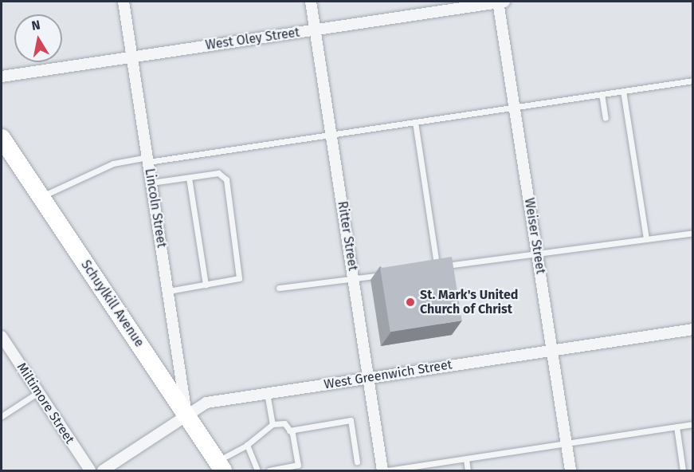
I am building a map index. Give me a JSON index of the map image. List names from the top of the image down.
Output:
{
  "streets": {
    "main road": ["Schuylkill Avenue"],
    "street": [
      "West Oley Street",
      "Lincoln Street",
      "Ritter Street",
      "Weiser Street",
      "West Greenwich Street",
      "Miltimore Street"
    ]
  },
  "crossings": [
    ["West Oley Street", "Lincoln Street"],
    ["West Oley Street", "Ritter Street"],
    ["West Oley Street", "Weiser Street"],
    ["Lincoln Street", "Schuylkill Avenue"],
    ["Lincoln Street", "West Greenwich Street"],
    ["Ritter Street", "West Greenwich Street"],
    ["Weiser Street", "West Greenwich Street"],
    ["Schuylkill Avenue", "West Greenwich Street"]
  ],
  "places": ["St. Mark's United Church of Christ"],
  "north": "top"
}
